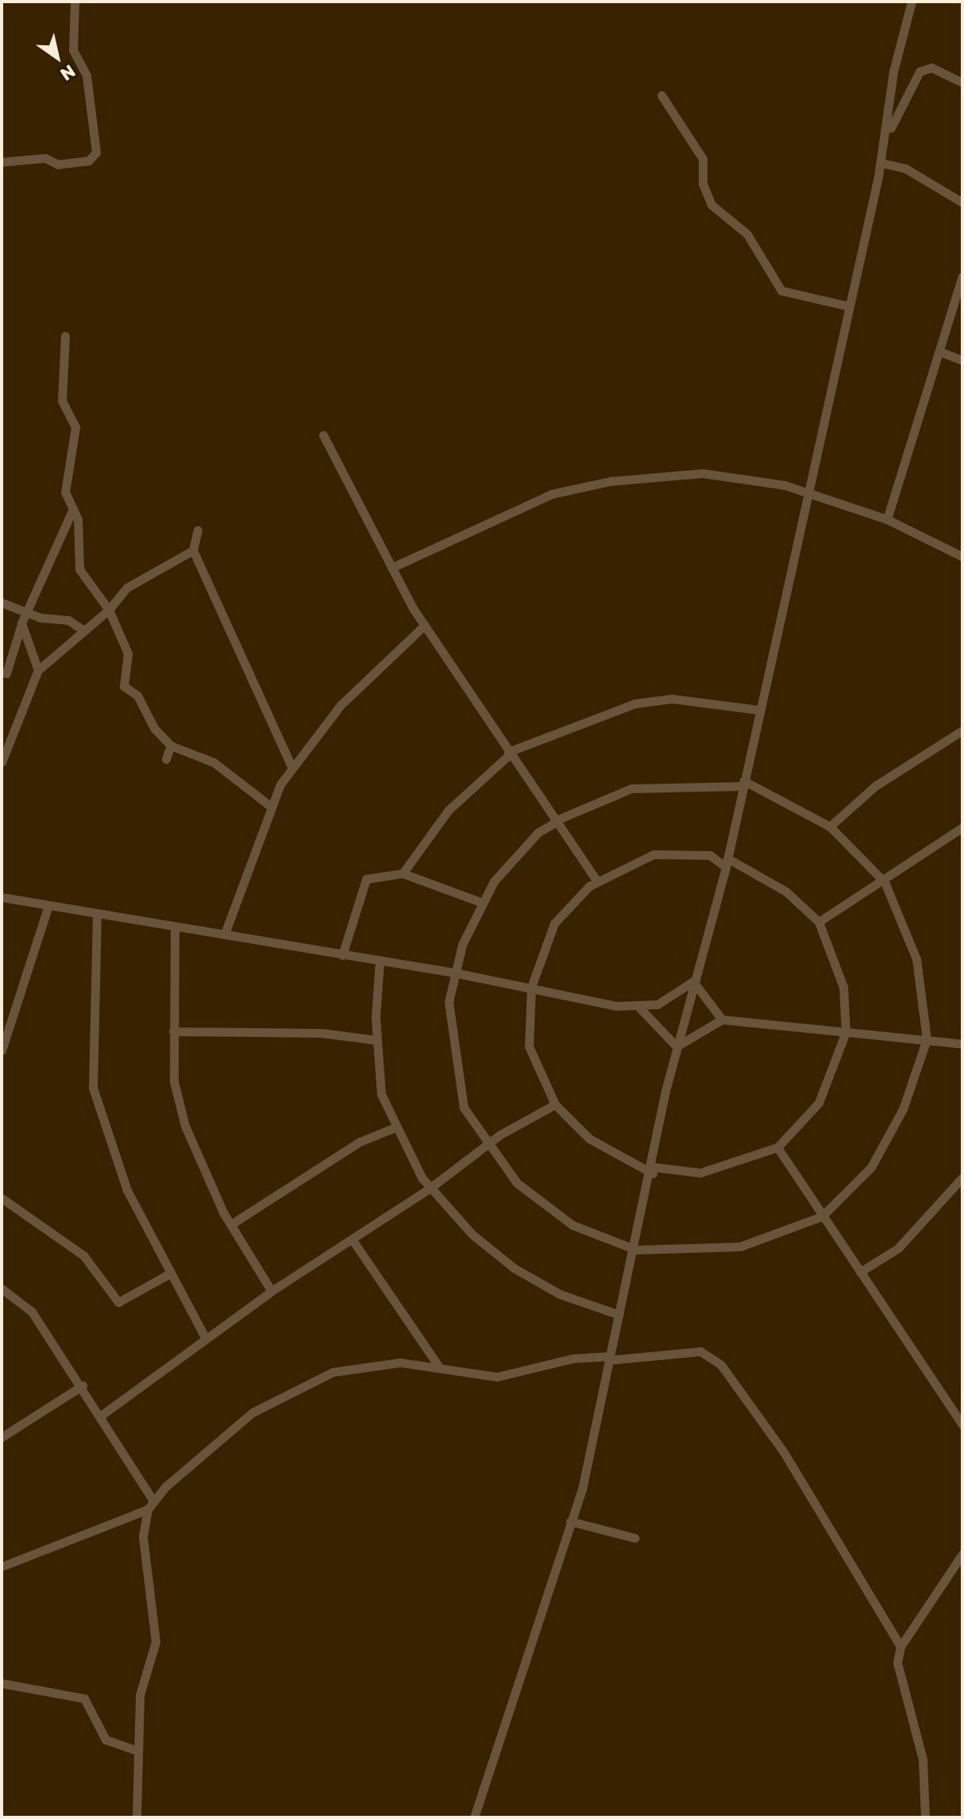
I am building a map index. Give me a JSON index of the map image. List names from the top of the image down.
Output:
{
  "north": "bottom right"
}
